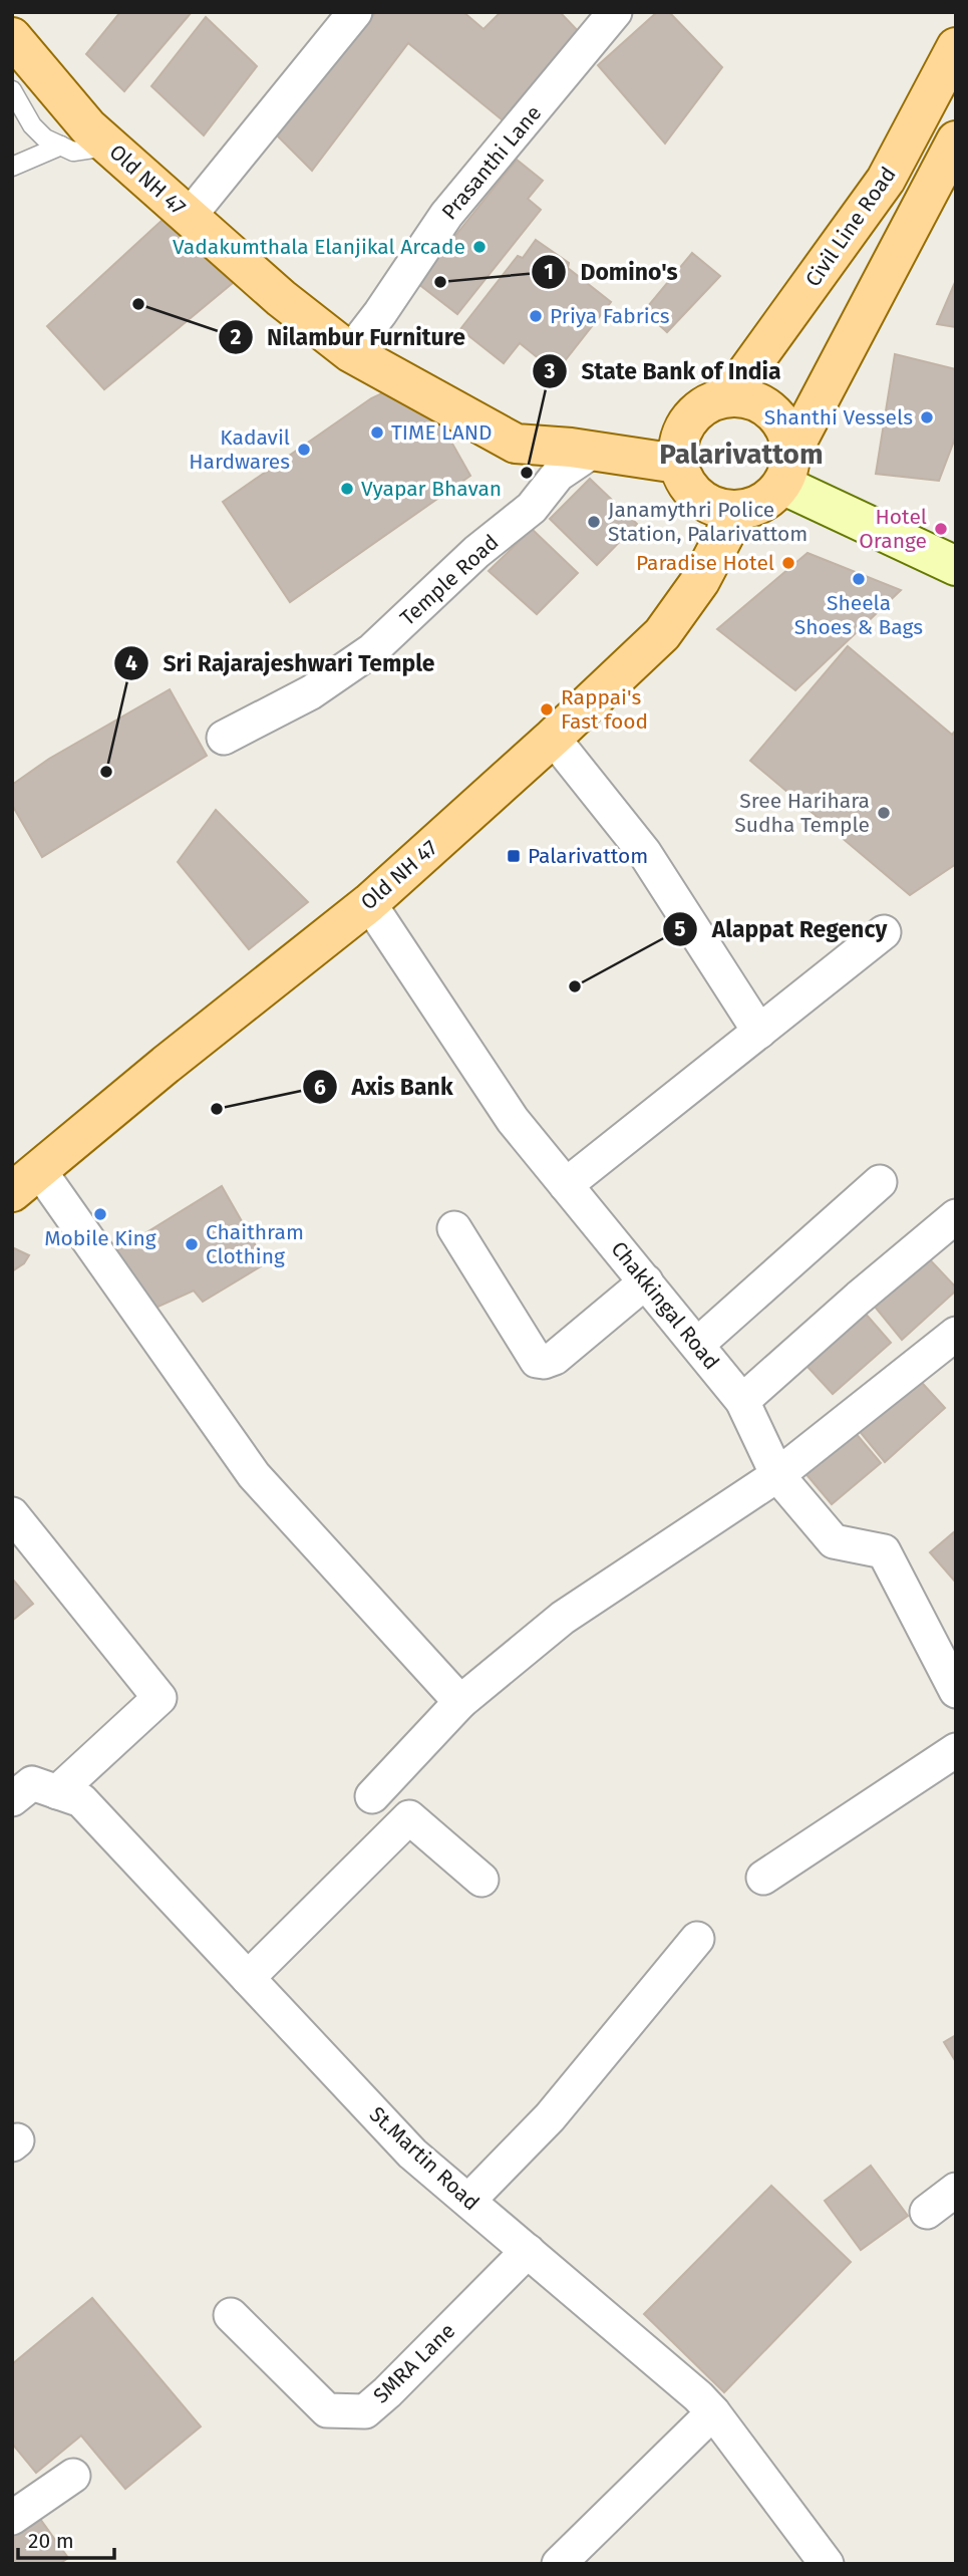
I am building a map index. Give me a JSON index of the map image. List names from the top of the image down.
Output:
{
  "streets": {
    "main road": ["Old NH 47", "Civil Line Road"],
    "street": [
      "Prasanthi Lane",
      "Temple Road",
      "Chakkingal Road",
      "St.Martin Road",
      "SMRA Lane"
    ]
  },
  "crossings": [
    ["Prasanthi Lane", "Old NH 47"],
    ["Old NH 47", "Civil Line Road"],
    ["Old NH 47", "Temple Road"],
    ["Old NH 47", "Chakkingal Road"],
    ["St.Martin Road", "SMRA Lane"]
  ],
  "districts": ["Palarivattom"],
  "places": {
    "other": [
      "Vadakumthala Elanjikal Arcade",
      "Domino's",
      "Nilambur Furniture",
      "Priya Fabrics",
      "Shanthi Vessels",
      "TIME LAND",
      "Kadavil Hardwares",
      "State Bank of India",
      "Vyapar Bhavan",
      "Janamythri Police Station, Palarivattom",
      "Hotel Orange",
      "Paradise Hotel",
      "Sheela Shoes & Bags",
      "Rappai's Fast food",
      "Sri Rajarajeshwari Temple",
      "Sree Harihara Sudha Temple",
      "Alappat Regency",
      "Axis Bank",
      "Mobile King",
      "Chaithram Clothing"
    ],
    "transit": ["Palarivattom"]
  },
  "scale_bar": "20 m"
}
